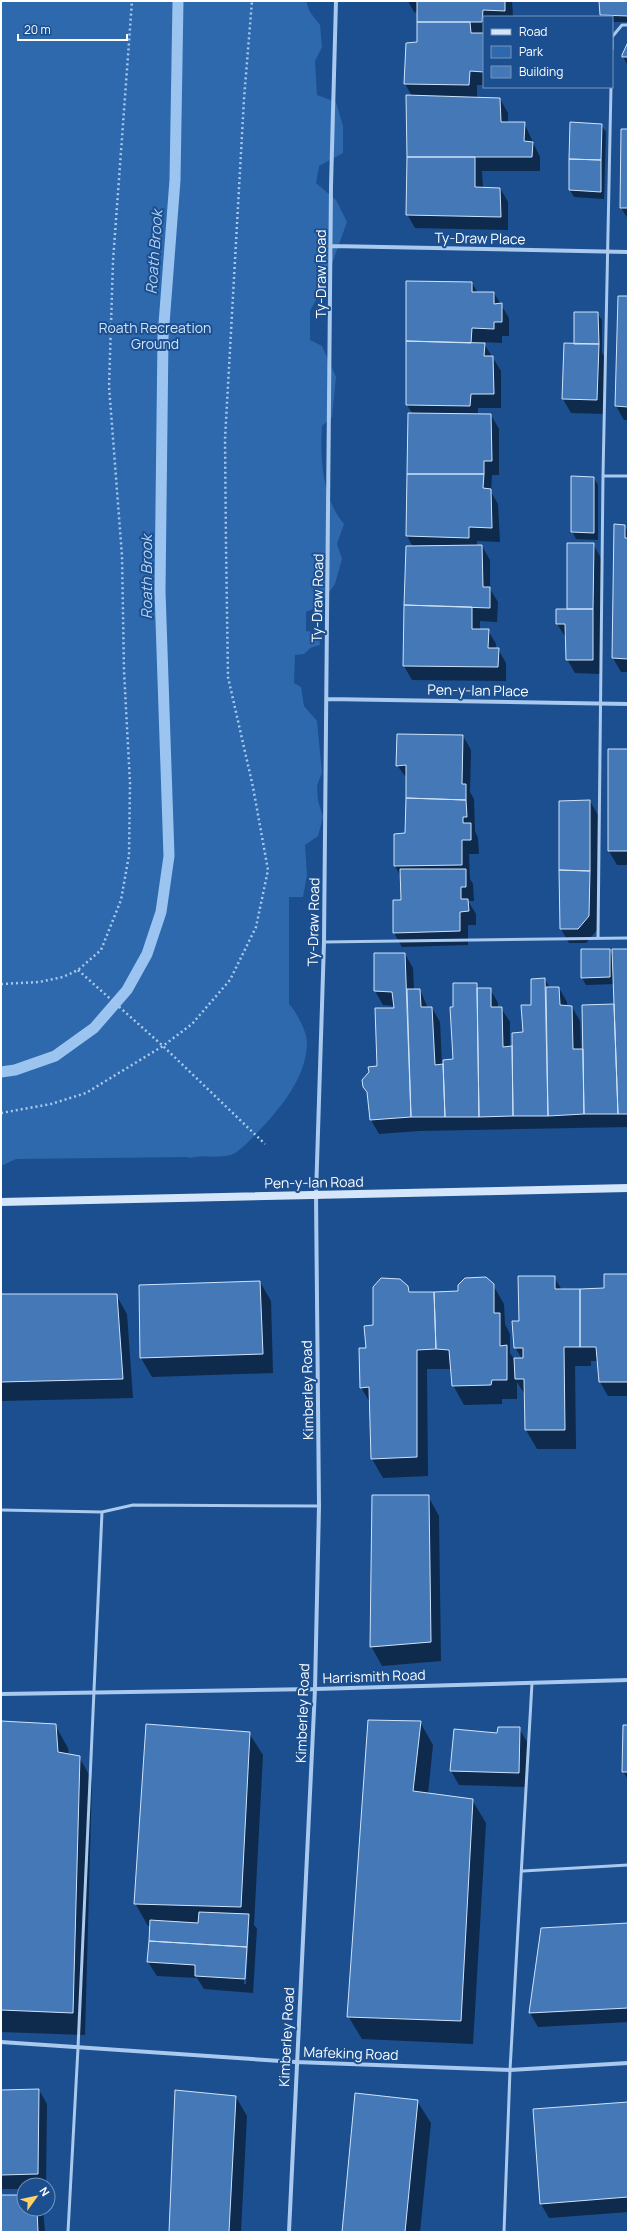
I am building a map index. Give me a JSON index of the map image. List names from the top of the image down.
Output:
{
  "streets": {
    "street": [
      "Ty-Draw Place",
      "Ty-Draw Road",
      "Pen-y-lan Place",
      "Pen-y-lan Road",
      "Kimberley Road",
      "Harrismith Road",
      "Mafeking Road"
    ]
  },
  "crossings": [
    ["Ty-Draw Place", "Ty-Draw Road"],
    ["Ty-Draw Road", "Pen-y-lan Place"],
    ["Ty-Draw Road", "Pen-y-lan Road"],
    ["Ty-Draw Road", "Kimberley Road"],
    ["Pen-y-lan Road", "Kimberley Road"],
    ["Kimberley Road", "Harrismith Road"],
    ["Kimberley Road", "Mafeking Road"]
  ],
  "water": ["Roath Brook"],
  "parks": ["Roath Recreation Ground"],
  "legend": ["Road", "Park", "Building"],
  "scale_bar": "20 m",
  "north": "top right"
}
